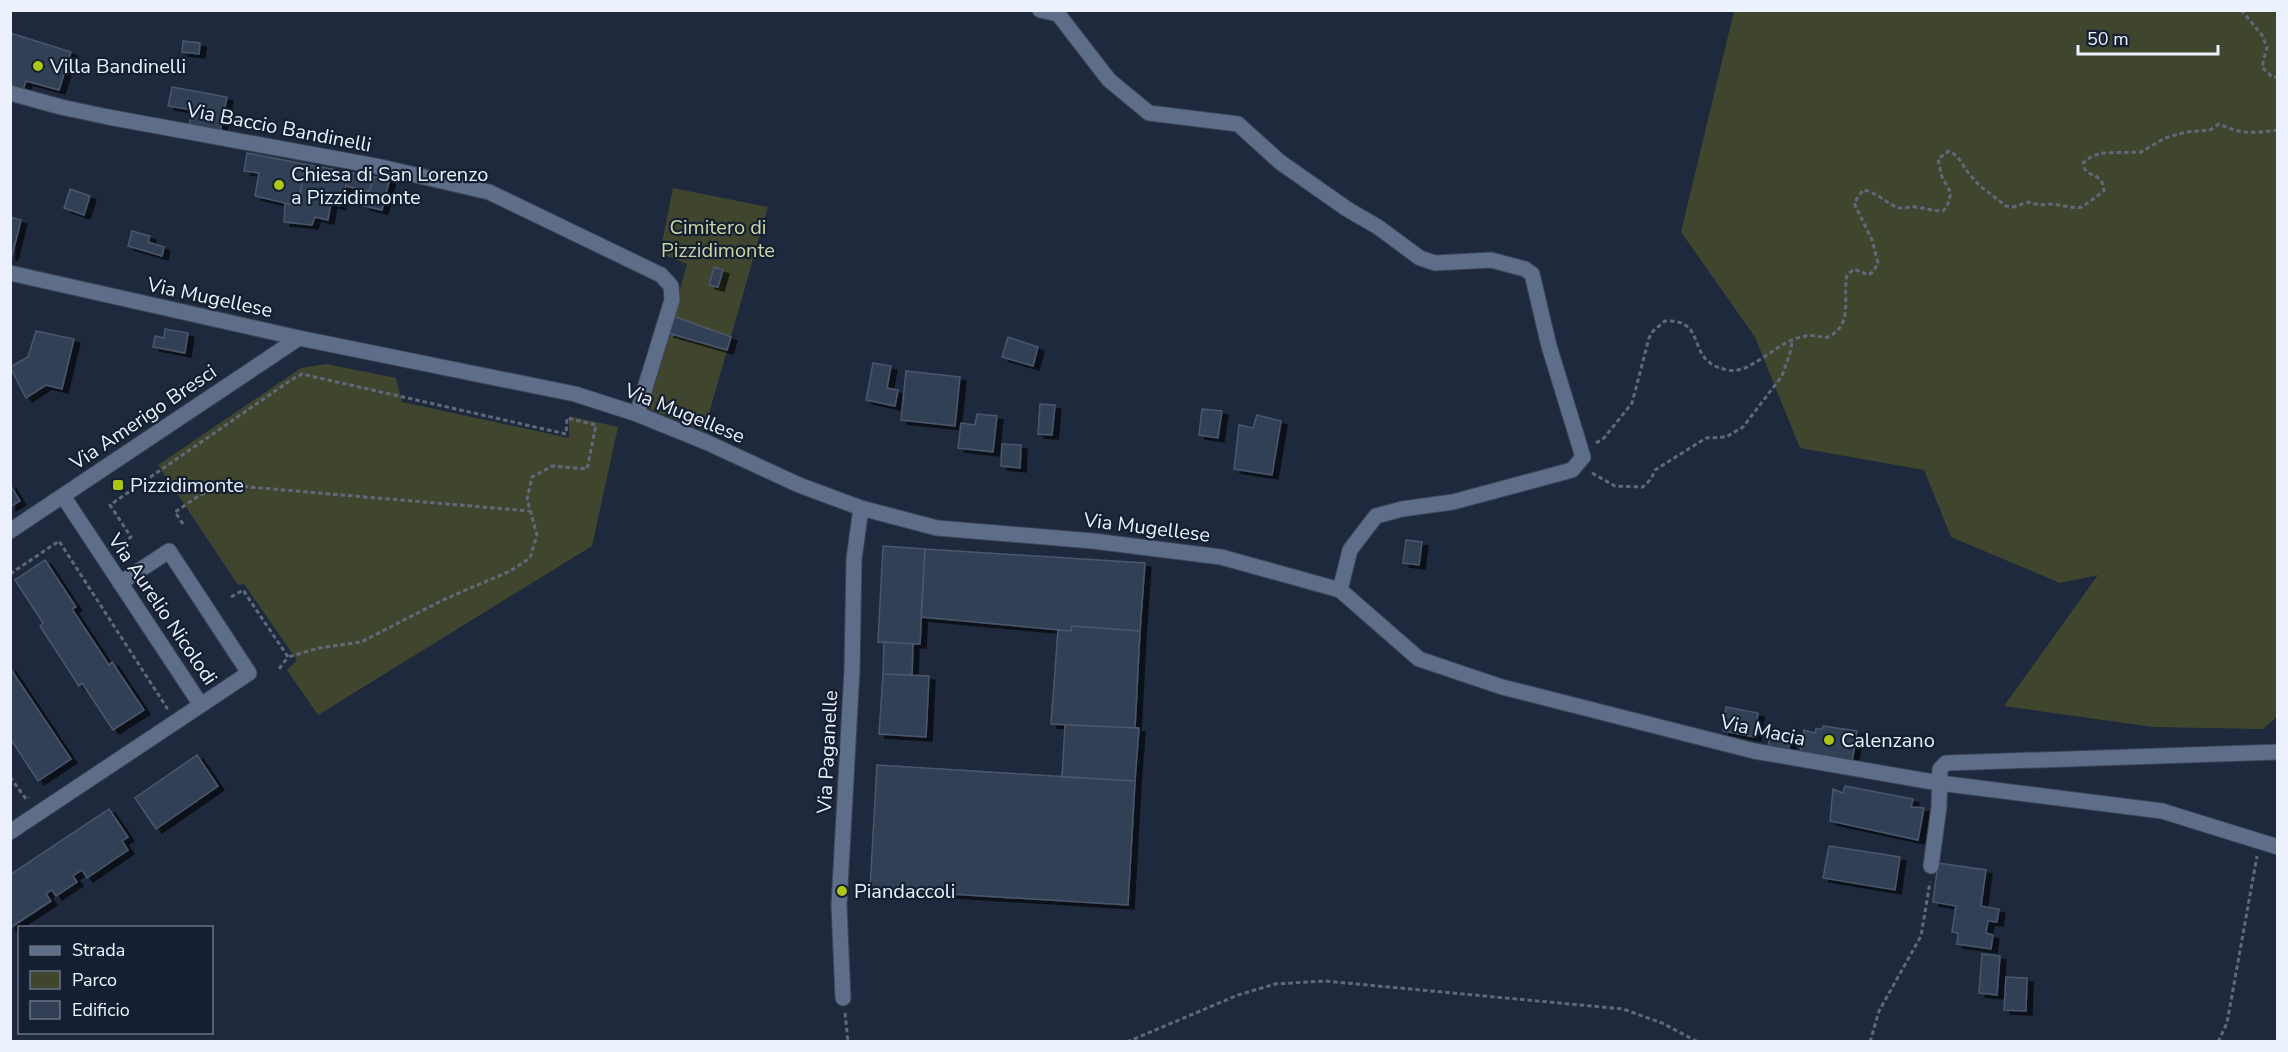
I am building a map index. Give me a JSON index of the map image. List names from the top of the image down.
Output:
{
  "streets": {
    "street": [
      "Via Baccio Bandinelli",
      "Via Mugellese",
      "Via Amerigo Bresci",
      "Via Aurelio Nicolodi",
      "Via Macia",
      "Via Paganelle"
    ]
  },
  "crossings": [
    ["Via Baccio Bandinelli", "Via Mugellese"],
    ["Via Mugellese", "Via Amerigo Bresci"],
    ["Via Mugellese", "Via Macia"],
    ["Via Mugellese", "Via Paganelle"],
    ["Via Amerigo Bresci", "Via Aurelio Nicolodi"]
  ],
  "parks": ["Cimitero di Pizzidimonte"],
  "places": {
    "other": [
      "Villa Bandinelli",
      "Chiesa di San Lorenzo a Pizzidimonte",
      "Calenzano",
      "Piandaccoli"
    ],
    "transit": ["Pizzidimonte"]
  },
  "legend": ["Strada", "Parco", "Edificio"],
  "scale_bar": "50 m"
}
